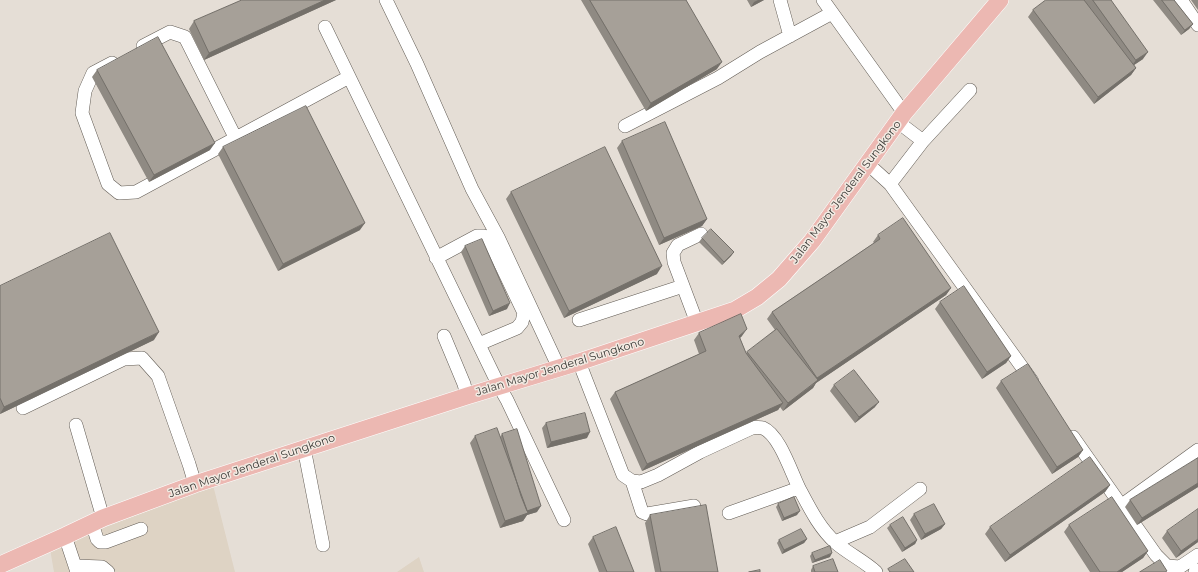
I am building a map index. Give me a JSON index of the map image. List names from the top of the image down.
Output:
{
  "streets": {
    "main road": ["Jalan Mayor Jenderal Sungkono"]
  }
}
